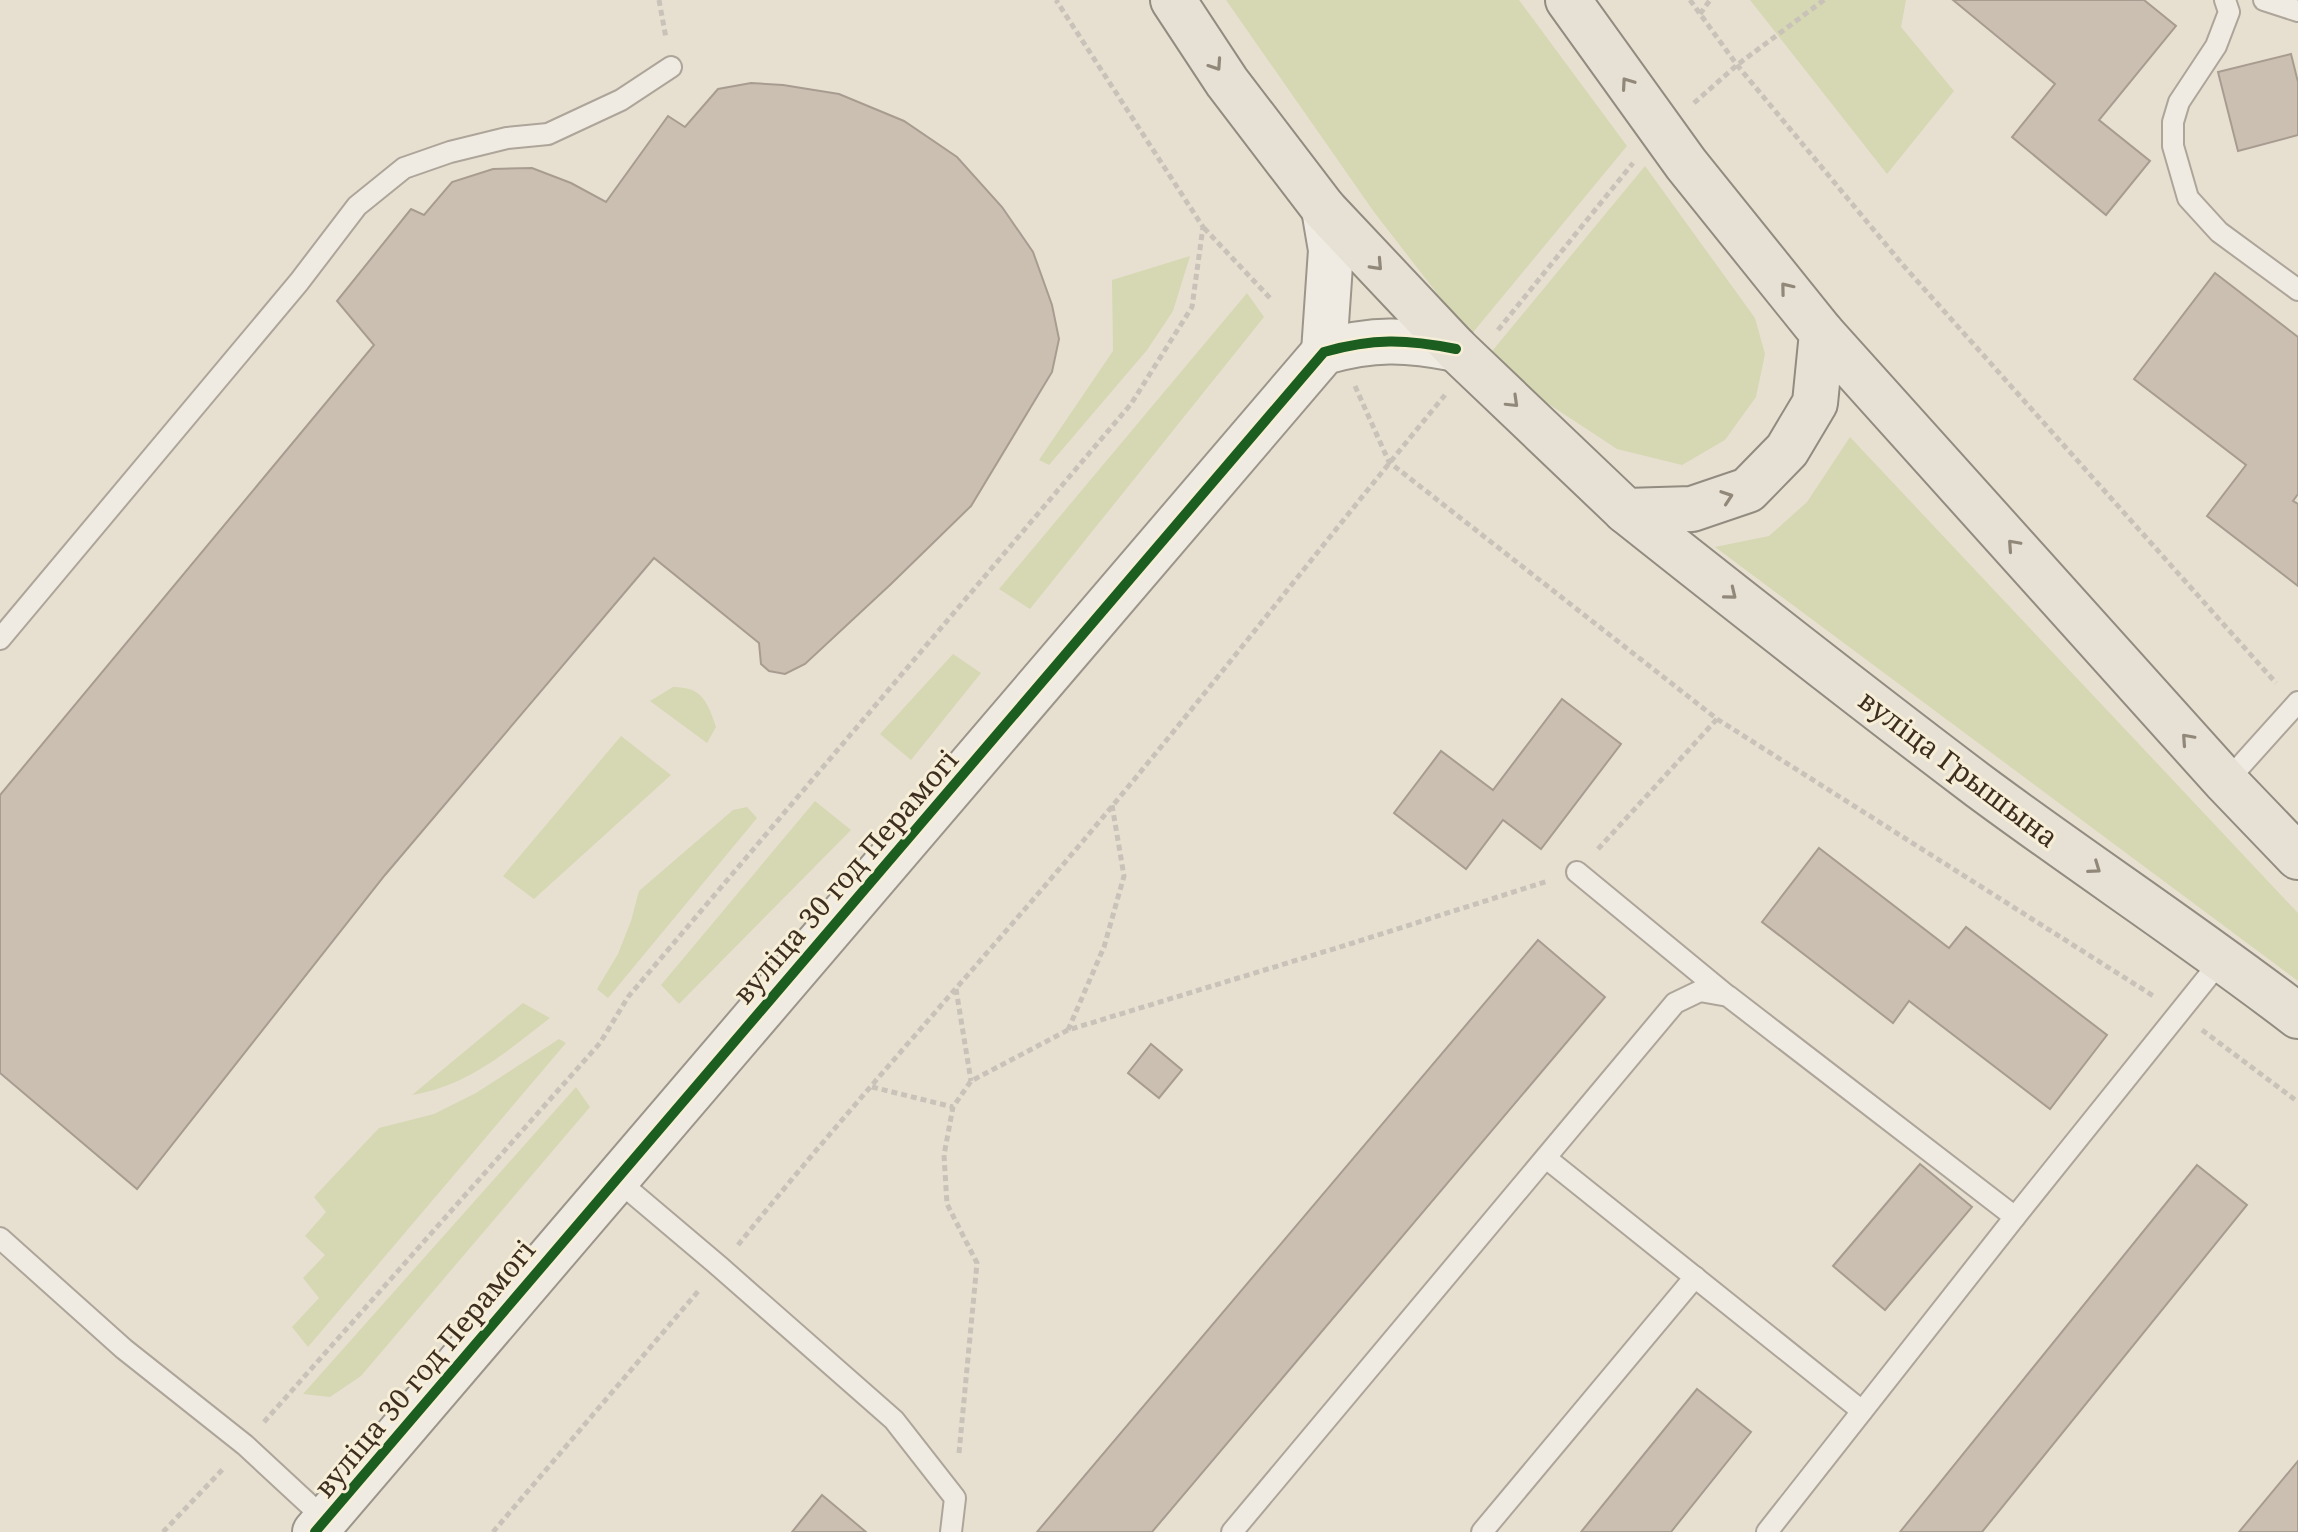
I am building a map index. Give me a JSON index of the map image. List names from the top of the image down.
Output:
{
  "streets": {
    "main road": ["вуліца Грышына"],
    "street": ["вуліца 30 год Перамогі"]
  }
}
